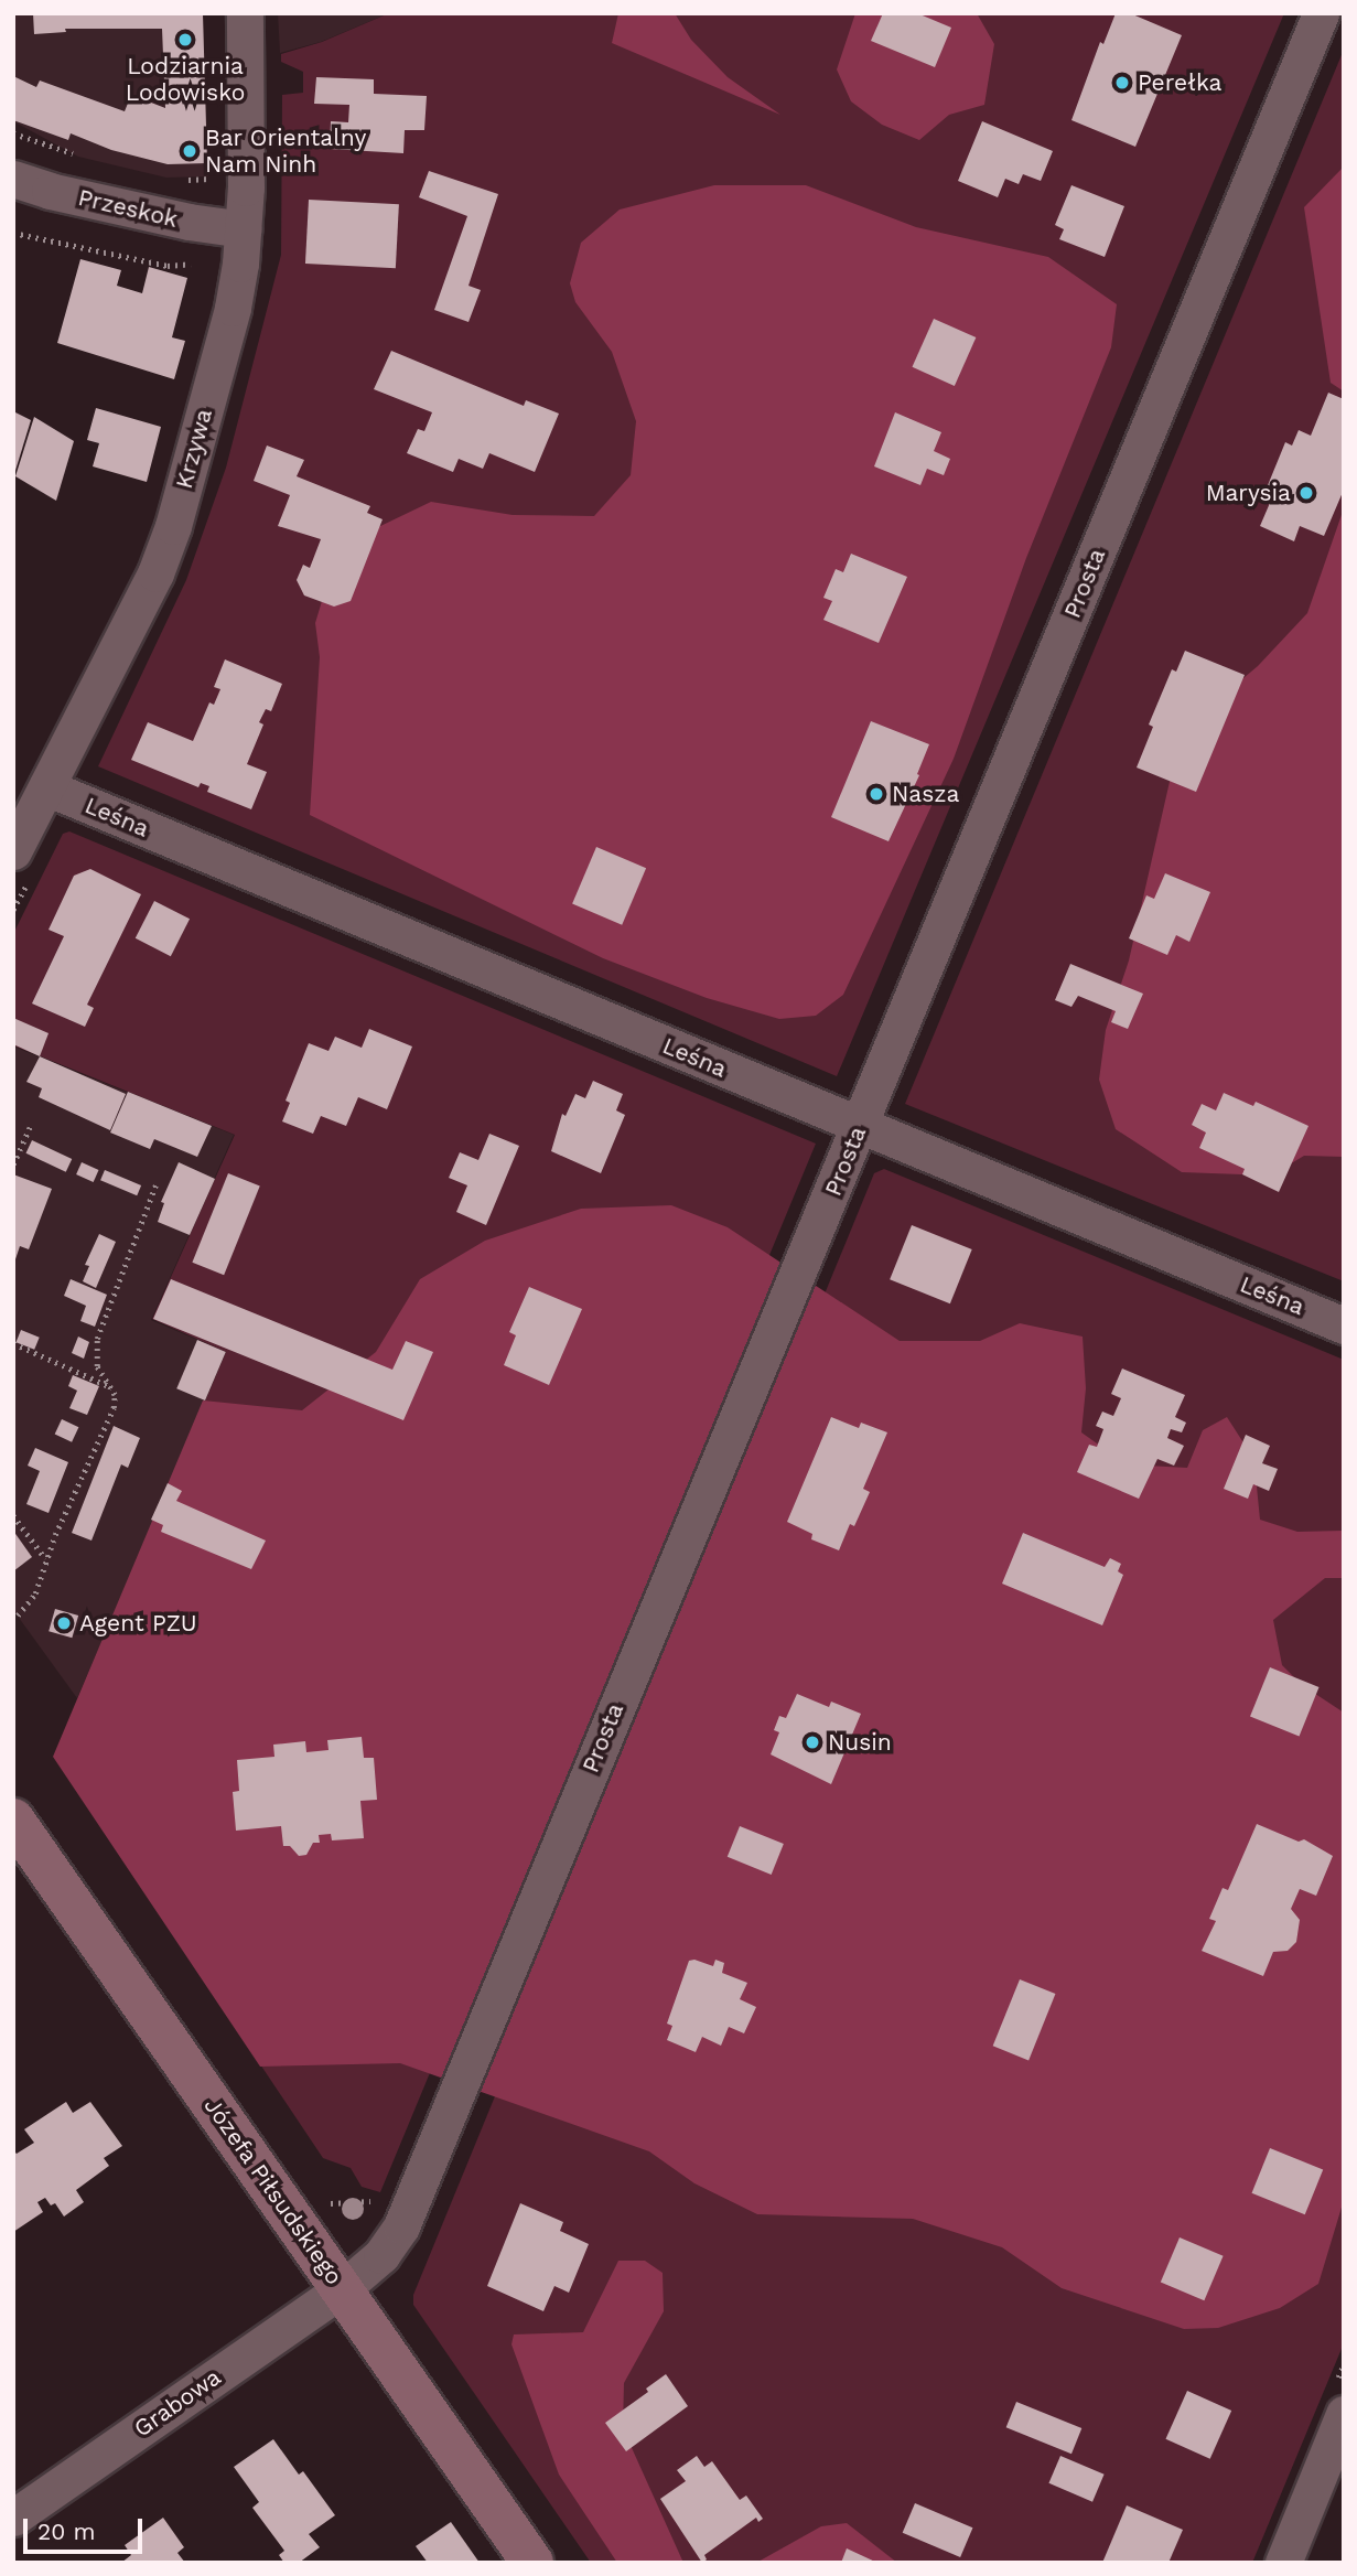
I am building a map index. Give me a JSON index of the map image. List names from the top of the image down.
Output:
{
  "streets": {
    "street": [
      "Przeskok",
      "Krzywa",
      "Prosta",
      "Leśna",
      "Józefa Piłsudskiego",
      "Grabowa"
    ]
  },
  "crossings": [
    ["Przeskok", "Krzywa"],
    ["Krzywa", "Leśna"],
    ["Prosta", "Leśna"],
    ["Prosta", "Józefa Piłsudskiego"],
    ["Prosta", "Grabowa"],
    ["Józefa Piłsudskiego", "Grabowa"]
  ],
  "places": [
    "Lodziarnia Lodowisko",
    "Perełka",
    "Bar Orientalny Nam Ninh",
    "Marysia",
    "Nasza",
    "Agent PZU",
    "Nusin"
  ],
  "scale_bar": "20 m"
}
